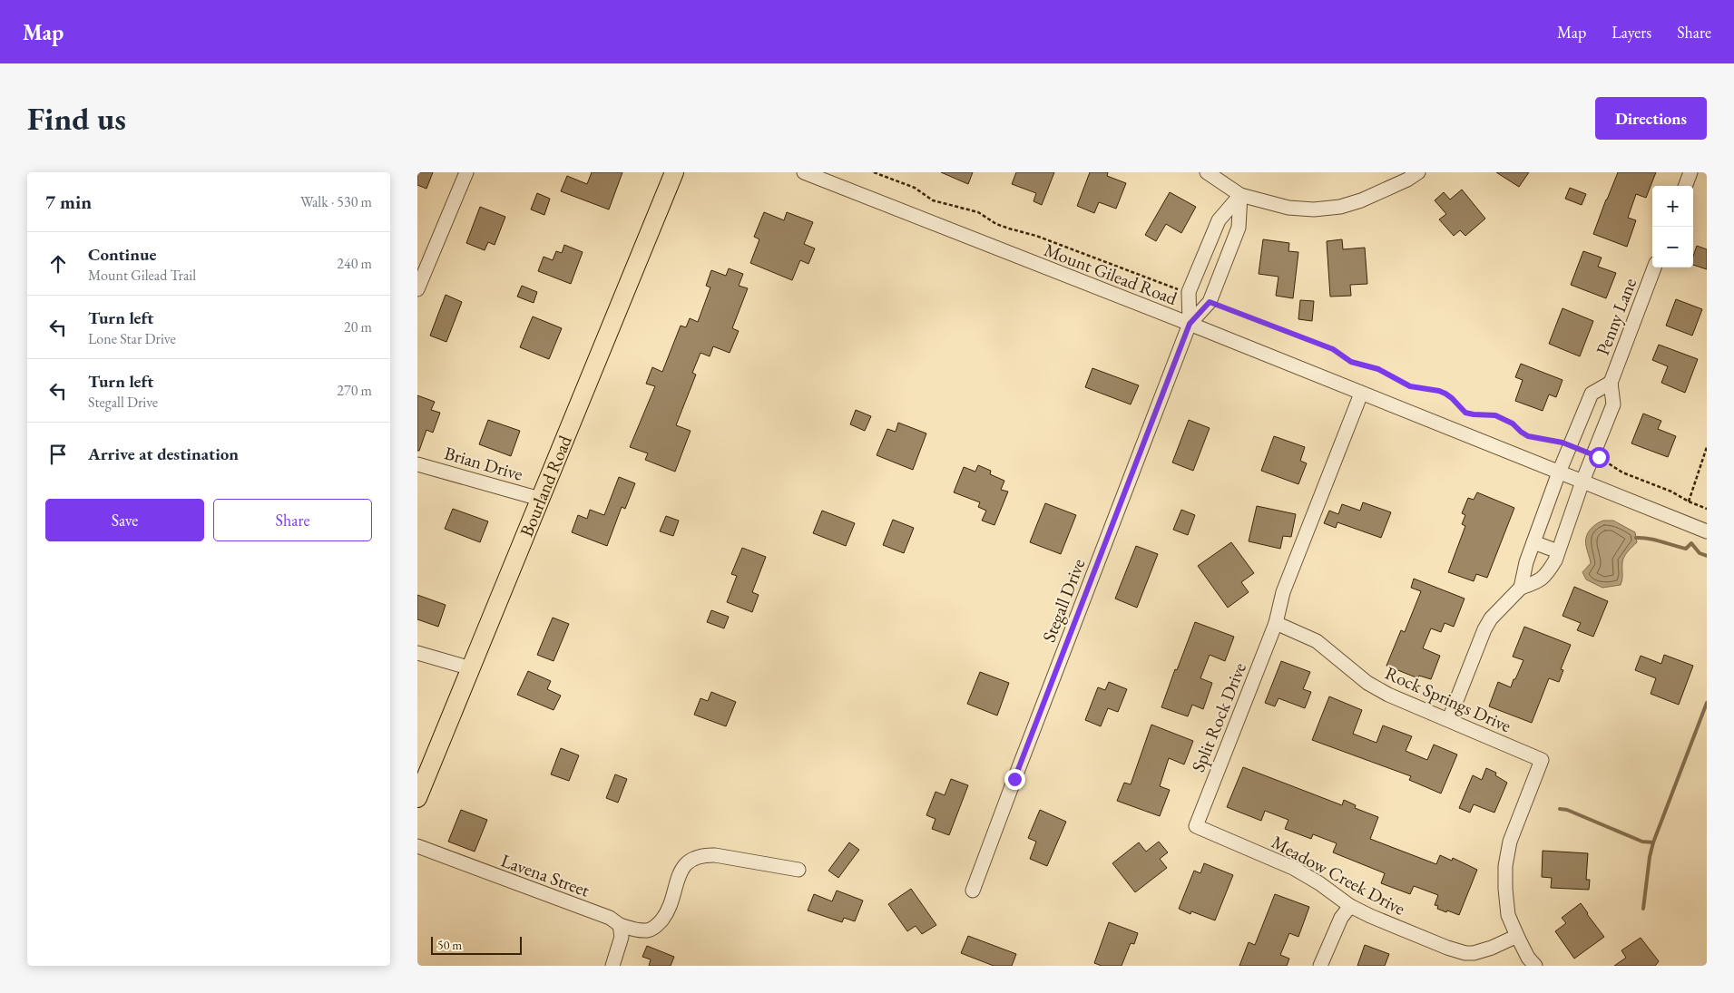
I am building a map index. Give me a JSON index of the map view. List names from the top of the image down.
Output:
{
  "streets": {
    "main road": ["Bourland Road"],
    "street": [
      "Mount Gilead Road",
      "Penny Lane",
      "Brian Drive",
      "Stegall Drive",
      "Rock Springs Drive",
      "Split Rock Drive",
      "Lavena Street",
      "Meadow Creek Drive"
    ]
  },
  "crossings": [
    ["Mount Gilead Road", "Penny Lane"],
    ["Mount Gilead Road", "Stegall Drive"],
    ["Mount Gilead Road", "Split Rock Drive"],
    ["Brian Drive", "Bourland Road"],
    ["Rock Springs Drive", "Split Rock Drive"],
    ["Rock Springs Drive", "Meadow Creek Drive"],
    ["Split Rock Drive", "Meadow Creek Drive"]
  ],
  "scale_bar": "50 m",
  "page": {
    "header": "Map",
    "nav": ["Map", "Layers", "Share"],
    "buttons": [
      "Directions",
      ["Save", "Share"]
    ],
    "title": "Find us",
    "heading": ["7 min", "Walk · 530 m"],
    "map_buttons": ["+", "−"],
    "list": [
      ["Continue", "Mount Gilead Trail", "240 m"],
      ["Turn left", "Lone Star Drive", "20 m"],
      ["Turn left", "Stegall Drive", "270 m"],
      "Arrive at destination"
    ],
    "scale": "50 m"
  }
}
